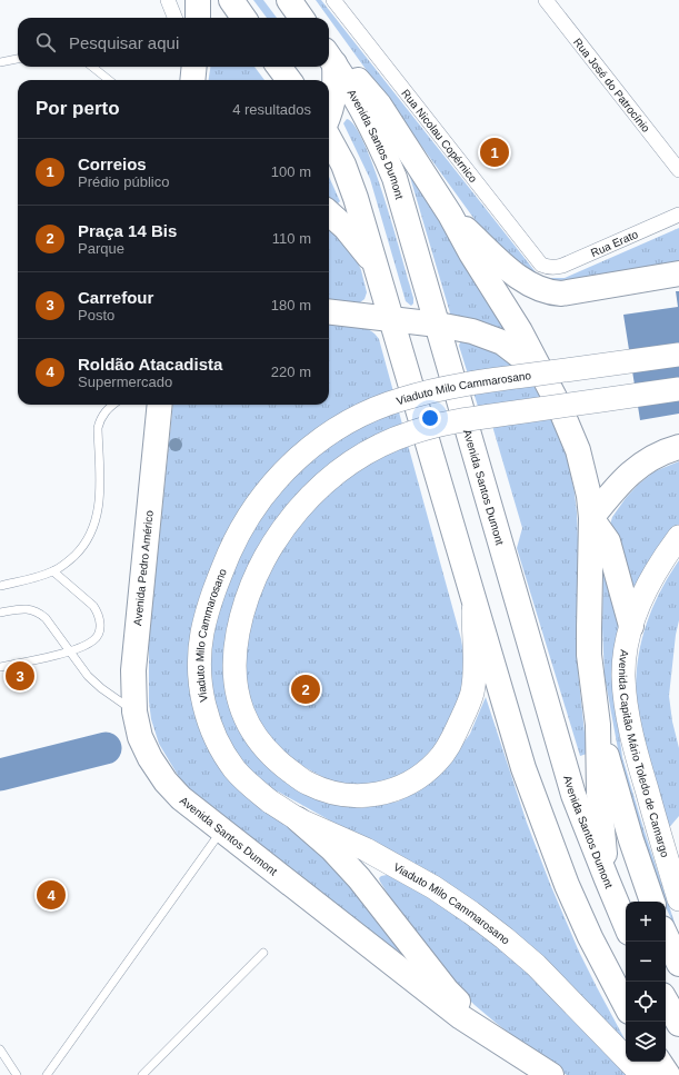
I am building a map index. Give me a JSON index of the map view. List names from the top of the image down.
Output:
{
  "streets": {
    "highway": ["Avenida Santos Dumont", "Avenida Pedro Américo"],
    "main road": ["Viaduto Milo Cammarosano", "Avenida Capitão Mário Toledo de Camargo"],
    "street": ["Rua José do Patrocínio", "Rua Nicolau Copérnico", "Rua Erato"]
  },
  "crossings": [
    ["Rua Nicolau Copérnico", "Rua Erato"],
    ["Avenida Santos Dumont", "Avenida Pedro Américo"]
  ],
  "page": {
    "search": "Pesquisar aqui",
    "heading": ["Por perto", "4 resultados"],
    "pins": [
      "1",
      "3",
      "2",
      "4"
    ],
    "list": [
      {
        "mark": "1",
        "name": "Correios",
        "note": "Prédio público",
        "value": "100 m"
      },
      {
        "mark": "2",
        "name": "Praça 14 Bis",
        "note": "Parque",
        "value": "110 m"
      },
      {
        "mark": "3",
        "name": "Carrefour",
        "note": "Posto",
        "value": "180 m"
      },
      {
        "mark": "4",
        "name": "Roldão Atacadista",
        "note": "Supermercado",
        "value": "220 m"
      }
    ],
    "map_buttons": ["+", "−"]
  }
}
